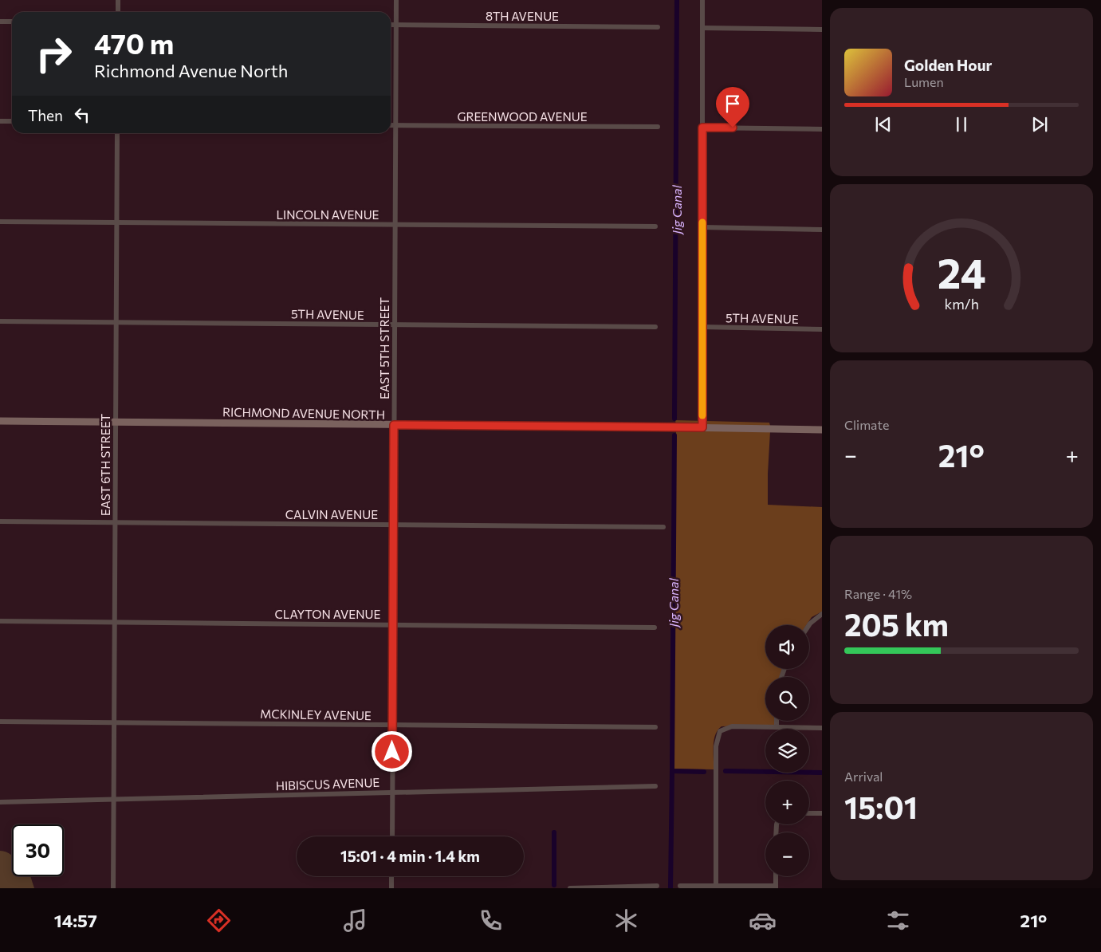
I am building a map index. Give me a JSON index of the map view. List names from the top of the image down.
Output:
{
  "streets": {
    "street": [
      "8TH AVENUE",
      "GREENWOOD AVENUE",
      "LINCOLN AVENUE",
      "5TH AVENUE",
      "EAST 5TH STREET",
      "RICHMOND AVENUE NORTH",
      "EAST 6TH STREET",
      "CALVIN AVENUE",
      "CLAYTON AVENUE",
      "MCKINLEY AVENUE",
      "HIBISCUS AVENUE"
    ]
  },
  "crossings": [
    ["8TH AVENUE", "EAST 5TH STREET"],
    ["GREENWOOD AVENUE", "EAST 5TH STREET"],
    ["LINCOLN AVENUE", "EAST 5TH STREET"],
    ["LINCOLN AVENUE", "EAST 6TH STREET"],
    ["5TH AVENUE", "EAST 5TH STREET"],
    ["5TH AVENUE", "EAST 6TH STREET"],
    ["EAST 5TH STREET", "RICHMOND AVENUE NORTH"],
    ["EAST 5TH STREET", "CALVIN AVENUE"],
    ["EAST 5TH STREET", "CLAYTON AVENUE"],
    ["EAST 5TH STREET", "MCKINLEY AVENUE"],
    ["EAST 5TH STREET", "HIBISCUS AVENUE"],
    ["RICHMOND AVENUE NORTH", "EAST 6TH STREET"],
    ["EAST 6TH STREET", "CALVIN AVENUE"],
    ["EAST 6TH STREET", "CLAYTON AVENUE"],
    ["EAST 6TH STREET", "MCKINLEY AVENUE"],
    ["EAST 6TH STREET", "HIBISCUS AVENUE"]
  ],
  "water": ["Jig Canal"],
  "page": {
    "turn": ["470 m", "Richmond Avenue North"],
    "song": ["Golden Hour", "Lumen"],
    "then": "Then",
    "tile": [
      "Climate",
      ["Range · 41%", "205 km"],
      ["Arrival", "15:01"]
    ],
    "heat": ["−", "21°", "+"],
    "map_buttons": ["+", "−"],
    "limit": "30",
    "trip": "15:01 · 4 min · 1.4 km",
    "tabs": ["14:57", "21°"],
    "gauge": ["24", "km/h"]
  }
}
